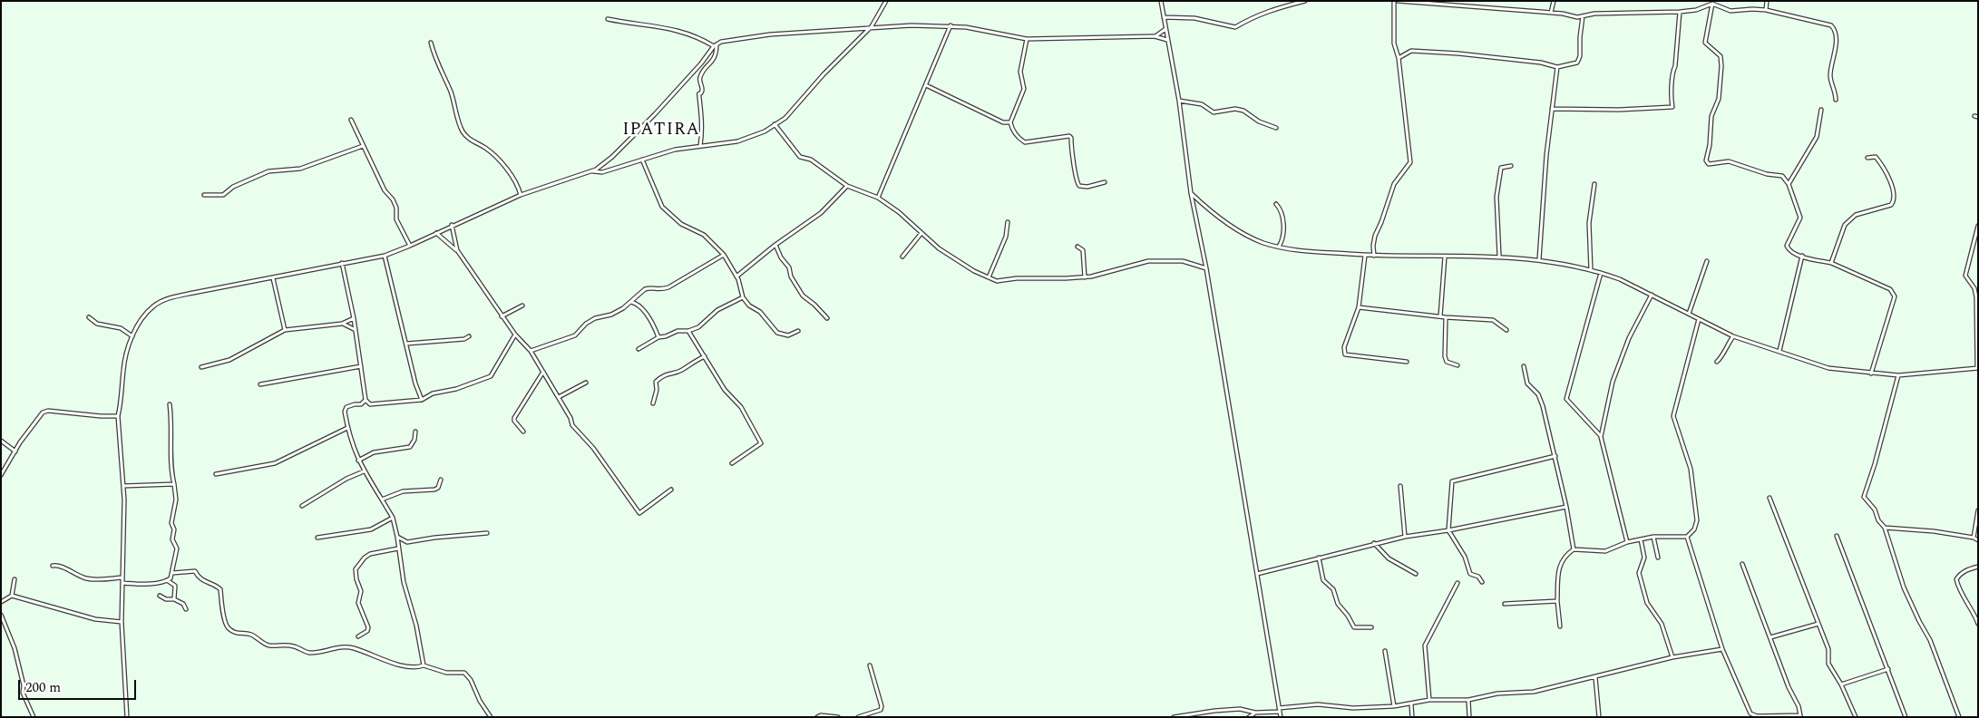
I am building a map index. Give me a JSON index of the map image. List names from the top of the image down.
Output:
{
  "districts": ["IPATIRA"],
  "scale_bar": "200 m"
}
